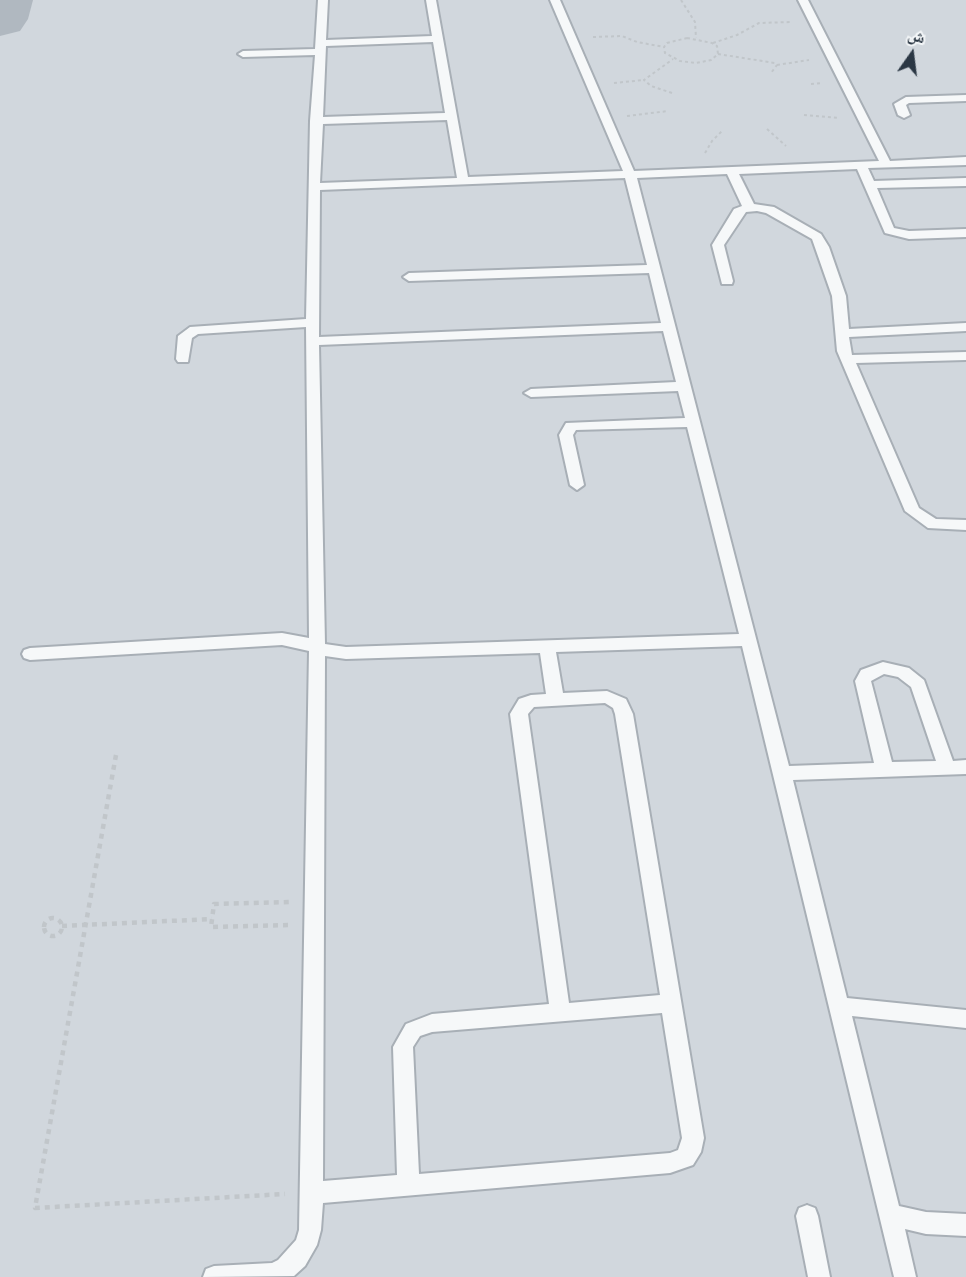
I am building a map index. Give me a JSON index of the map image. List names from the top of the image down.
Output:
{
  "north": "top"
}
